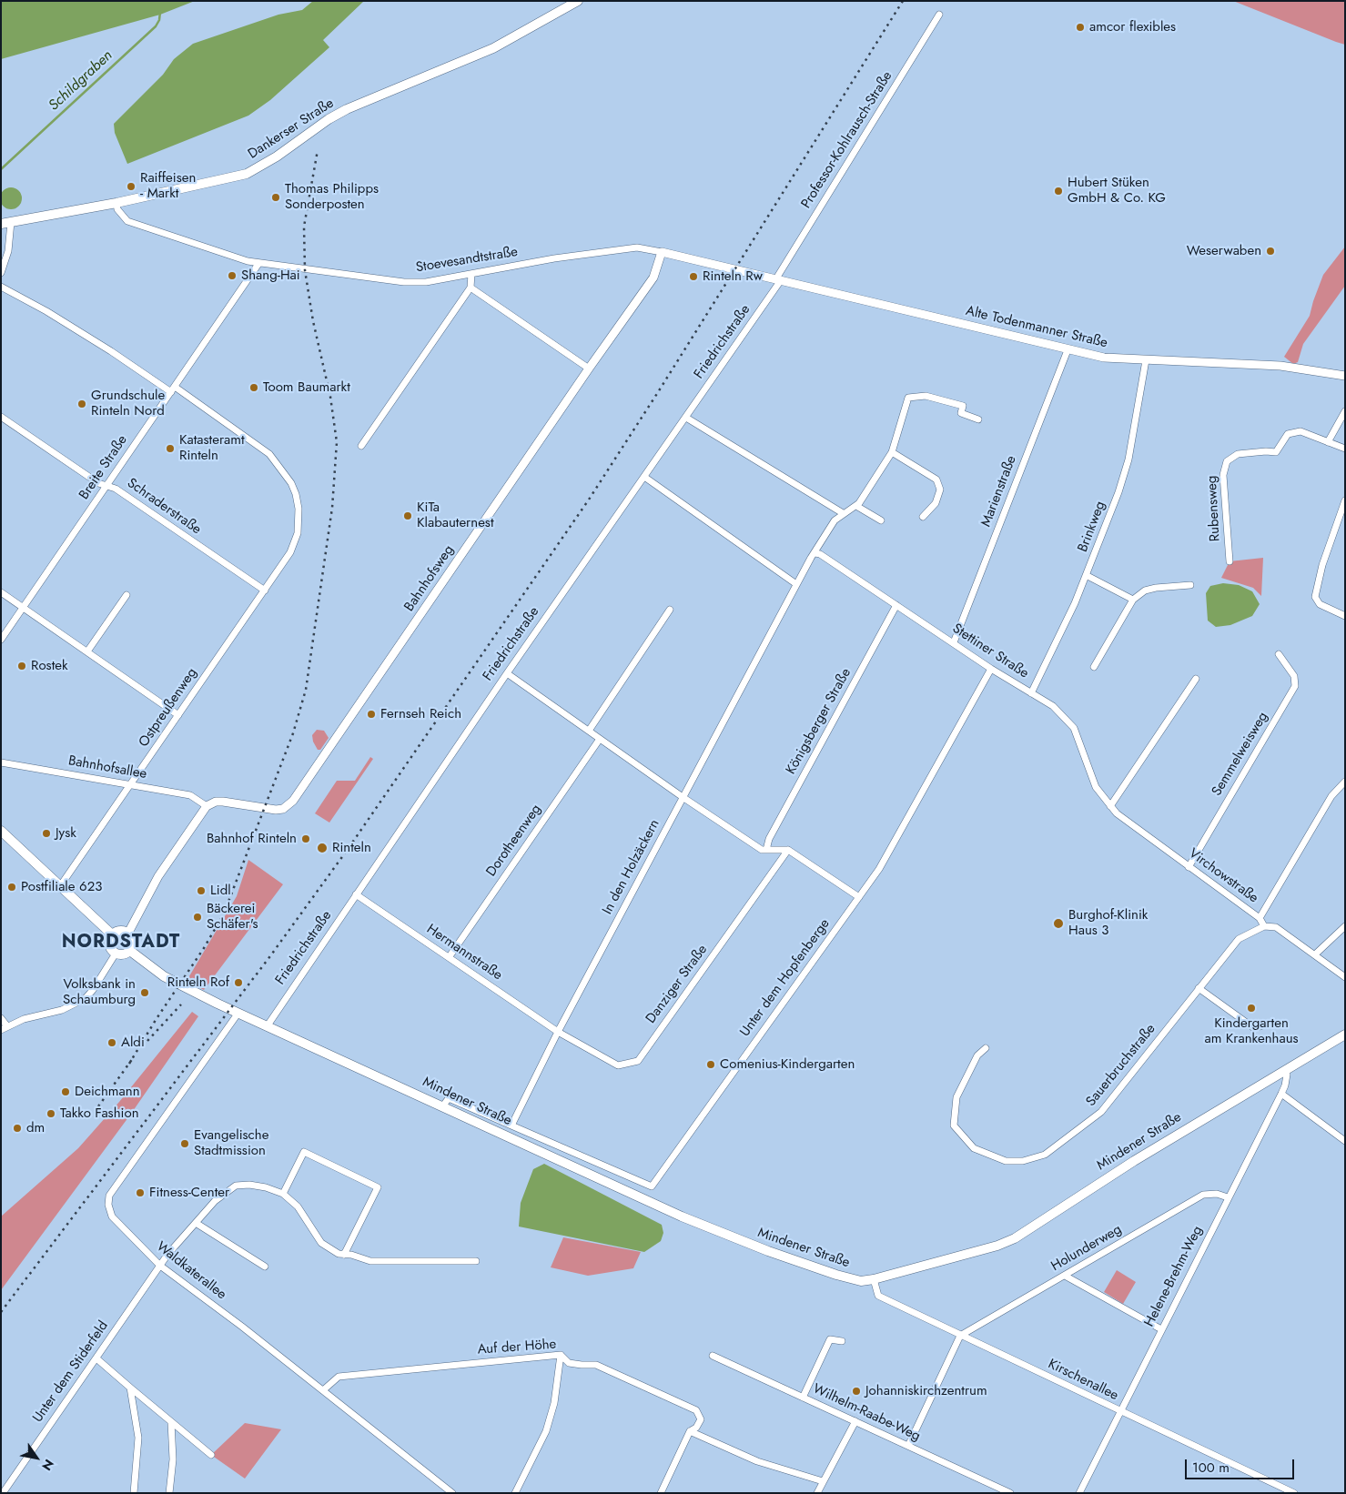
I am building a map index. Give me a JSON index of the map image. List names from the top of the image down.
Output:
{
  "streets": {
    "main road": ["Dankerser Straße", "Mindener Straße"],
    "street": [
      "Professor-Kohlrausch-Straße",
      "Stoevesandtstraße",
      "Alte Todenmanner Straße",
      "Friedrichstraße",
      "Breite Straße",
      "Marienstraße",
      "Schraderstraße",
      "Rubensweg",
      "Brinkweg",
      "Bahnhofsweg",
      "Stettiner Straße",
      "Ostpreußenweg",
      "Königsberger Straße",
      "Semmelweisweg",
      "Bahnhofsallee",
      "Dorotheenweg",
      "In den Holzäckern",
      "Virchowstraße",
      "Hermannstraße",
      "Unter dem Hopfenberge",
      "Danziger Straße",
      "Sauerbruchstraße",
      "Holunderweg",
      "Waldkaterallee",
      "Helene-Brehm-Weg",
      "Auf der Höhe",
      "Unter dem Stiderfeld",
      "Kirschenallee",
      "Wilhelm-Raabe-Weg"
    ]
  },
  "crossings": [
    ["Dankerser Straße", "Stoevesandtstraße"],
    ["Professor-Kohlrausch-Straße", "Stoevesandtstraße"],
    ["Professor-Kohlrausch-Straße", "Alte Todenmanner Straße"],
    ["Professor-Kohlrausch-Straße", "Friedrichstraße"],
    ["Stoevesandtstraße", "Alte Todenmanner Straße"],
    ["Stoevesandtstraße", "Friedrichstraße"],
    ["Stoevesandtstraße", "Breite Straße"],
    ["Stoevesandtstraße", "Bahnhofsweg"],
    ["Alte Todenmanner Straße", "Friedrichstraße"],
    ["Alte Todenmanner Straße", "Marienstraße"],
    ["Alte Todenmanner Straße", "Brinkweg"],
    ["Friedrichstraße", "Hermannstraße"],
    ["Friedrichstraße", "Mindener Straße"],
    ["Breite Straße", "Schraderstraße"],
    ["Breite Straße", "Ostpreußenweg"],
    ["Marienstraße", "Stettiner Straße"],
    ["Schraderstraße", "Ostpreußenweg"],
    ["Brinkweg", "Stettiner Straße"],
    ["Bahnhofsweg", "Bahnhofsallee"],
    ["Stettiner Straße", "Königsberger Straße"],
    ["Stettiner Straße", "In den Holzäckern"],
    ["Stettiner Straße", "Virchowstraße"],
    ["Stettiner Straße", "Unter dem Hopfenberge"],
    ["Ostpreußenweg", "Bahnhofsallee"],
    ["Semmelweisweg", "Virchowstraße"],
    ["Dorotheenweg", "Hermannstraße"],
    ["In den Holzäckern", "Hermannstraße"],
    ["In den Holzäckern", "Unter dem Hopfenberge"],
    ["In den Holzäckern", "Danziger Straße"],
    ["Virchowstraße", "Sauerbruchstraße"],
    ["Hermannstraße", "Danziger Straße"],
    ["Mindener Straße", "Waldkaterallee"],
    ["Mindener Straße", "Helene-Brehm-Weg"],
    ["Mindener Straße", "Kirschenallee"],
    ["Holunderweg", "Helene-Brehm-Weg"],
    ["Holunderweg", "Kirschenallee"],
    ["Waldkaterallee", "Auf der Höhe"],
    ["Waldkaterallee", "Unter dem Stiderfeld"],
    ["Helene-Brehm-Weg", "Kirschenallee"]
  ],
  "districts": ["NORDSTADT"],
  "water": ["Schildgraben"],
  "places": [
    "amcor flexibles",
    "Raiffeisen - Markt",
    "Hubert Stüken GmbH & Co. KG",
    "Thomas Philipps Sonderposten",
    "Weserwaben",
    "Shang-Hai",
    "Rinteln Rw",
    "Toom Baumarkt",
    "Grundschule Rinteln Nord",
    "Katasteramt Rinteln",
    "KiTa Klabauternest",
    "Rostek",
    "Fernseh Reich",
    "Jysk",
    "Bahnhof Rinteln",
    "Rinteln",
    "Postfiliale 623",
    "Lidl",
    "Bäckerei Schäfer's",
    "Burghof-Klinik Haus 3",
    "Rinteln Rof",
    "Volksbank in Schaumburg",
    "Kindergarten am Krankenhaus",
    "Aldi",
    "Comenius-Kindergarten",
    "Deichmann",
    "Takko Fashion",
    "dm",
    "Evangelische Stadtmission",
    "Fitness-Center",
    "Johanniskirchzentrum"
  ],
  "scale_bar": "100 m",
  "north": "bottom right"
}
